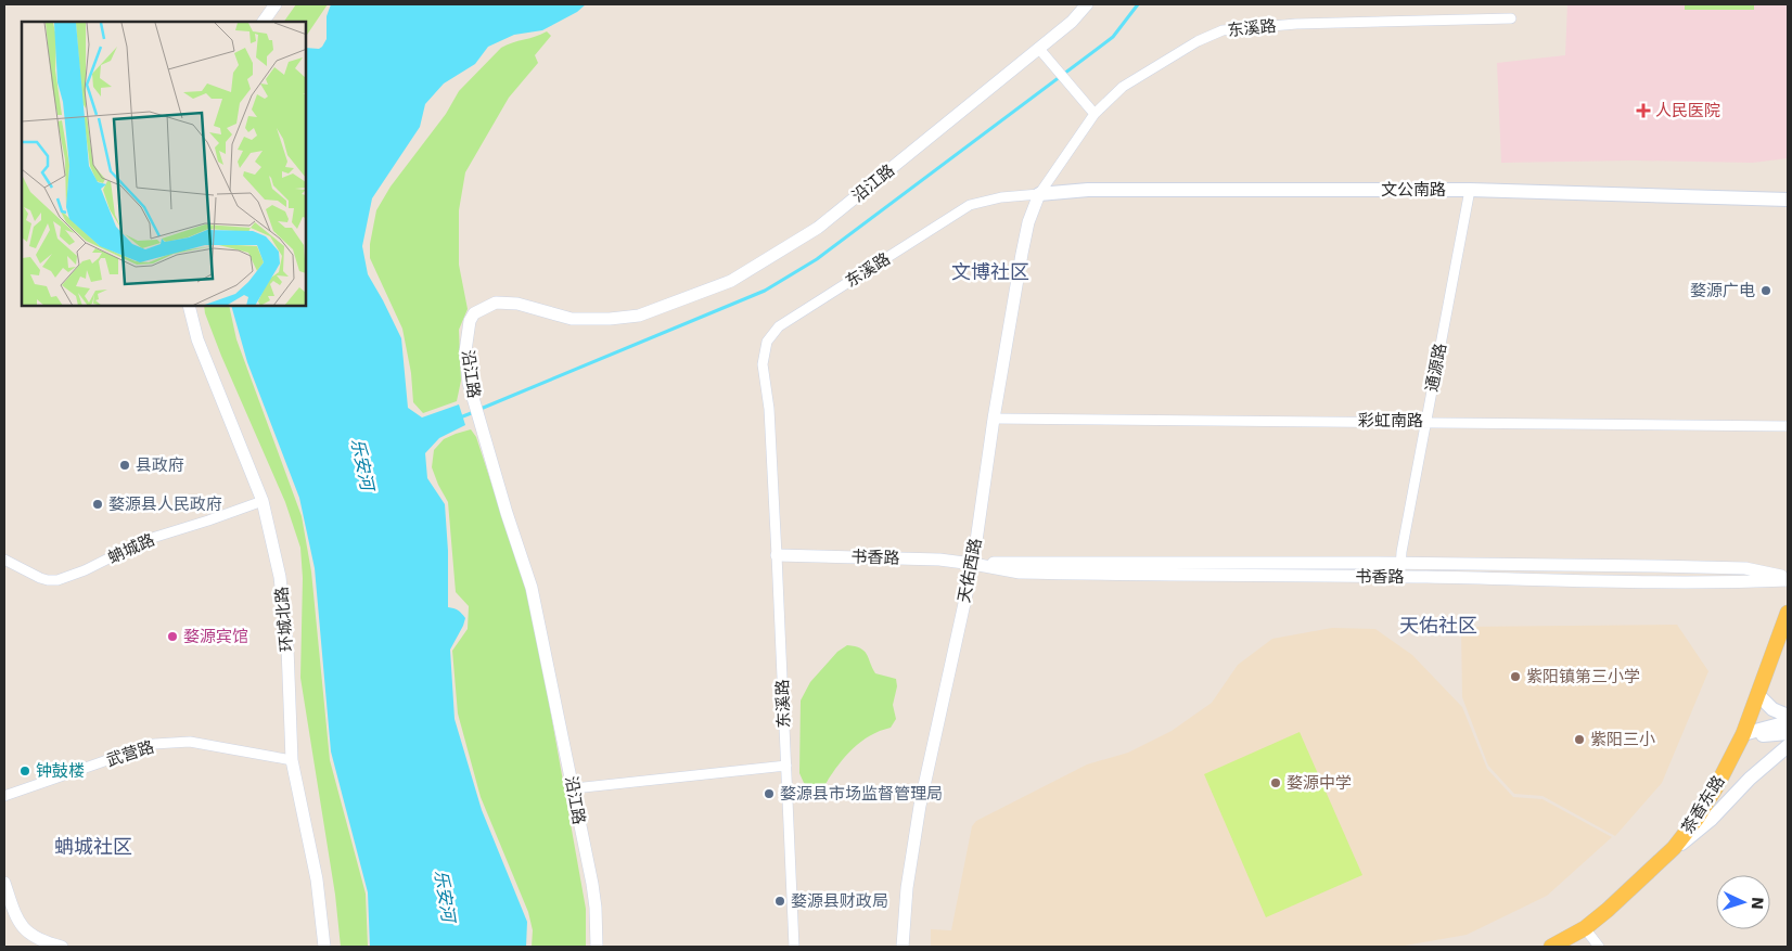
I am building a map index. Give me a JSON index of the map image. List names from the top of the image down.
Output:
{
  "streets": {
    "main road": ["文公南路", "茶香东路"],
    "street": [
      "东溪路",
      "沿江路",
      "通源路",
      "彩虹南路",
      "蚺城路",
      "书香路",
      "天佑西路",
      "环城北路",
      "武营路"
    ]
  },
  "crossings": [
    ["东溪路", "文公南路"],
    ["东溪路", "书香路"],
    ["东溪路", "天佑西路"],
    ["文公南路", "通源路"],
    ["文公南路", "天佑西路"],
    ["通源路", "彩虹南路"],
    ["通源路", "书香路"],
    ["彩虹南路", "天佑西路"],
    ["蚺城路", "环城北路"],
    ["书香路", "天佑西路"],
    ["环城北路", "武营路"]
  ],
  "districts": ["文博社区", "天佑社区", "蚺城社区"],
  "water": ["乐安河"],
  "places": {
    "health": ["人民医院"],
    "other": [
      "婺源广电",
      "县政府",
      "婺源县人民政府",
      "婺源宾馆",
      "紫阳镇第三小学",
      "紫阳三小",
      "钟鼓楼",
      "婺源中学",
      "婺源县市场监督管理局",
      "婺源县财政局"
    ]
  },
  "north": "right"
}
